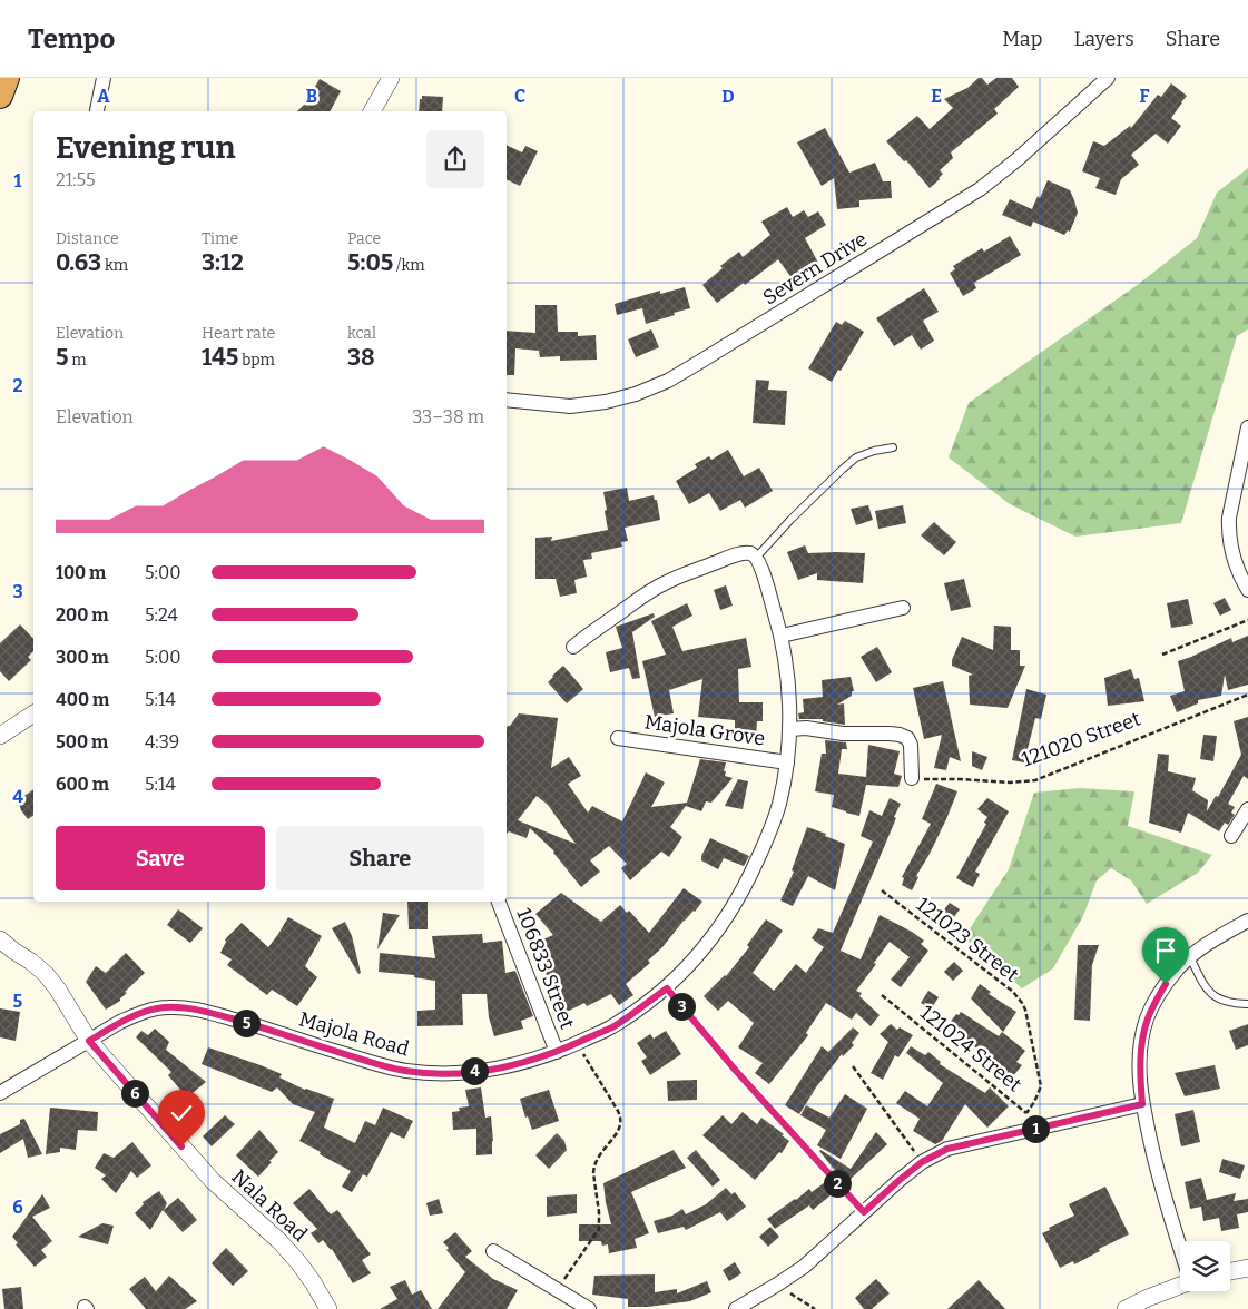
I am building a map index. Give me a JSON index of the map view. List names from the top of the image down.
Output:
{
  "streets": {
    "street": [
      "Severn Drive",
      "Majola Grove",
      "106833 Street",
      "Majola Road",
      "Nala Road"
    ],
    "path": ["121020 Street", "121023 Street", "121024 Street"]
  },
  "crossings": [
    ["Majola Grove", "Majola Road"],
    ["121023 Street", "121024 Street"],
    ["106833 Street", "Majola Road"],
    ["Majola Road", "Nala Road"]
  ],
  "page": {
    "header": "Tempo",
    "nav": ["Map", "Layers", "Share"],
    "heading": ["Evening run", "21:55"],
    "stats": [
      ["Distance", "0.63 km"],
      ["Time", "3:12"],
      ["Pace", "5:05 /km"],
      ["Elevation", "5 m"],
      ["Heart rate", "145 bpm"],
      ["kcal", "38"]
    ],
    "chart": ["Elevation", "33–38 m"],
    "list": [
      {
        "name": "100 m",
        "note": "5:00"
      },
      {
        "name": "200 m",
        "note": "5:24"
      },
      {
        "name": "300 m",
        "note": "5:00"
      },
      {
        "name": "400 m",
        "note": "5:14"
      },
      {
        "name": "500 m",
        "note": "4:39"
      },
      {
        "name": "600 m",
        "note": "5:14"
      }
    ],
    "buttons": ["Save", "Share"],
    "pins": [
      "3",
      "5",
      "4",
      "6",
      "1",
      "2"
    ]
  },
  "grid": {
    "columns": [
      "A",
      "B",
      "C",
      "D",
      "E",
      "F"
    ],
    "rows": [
      "1",
      "2",
      "3",
      "4",
      "5",
      "6"
    ]
  }
}
